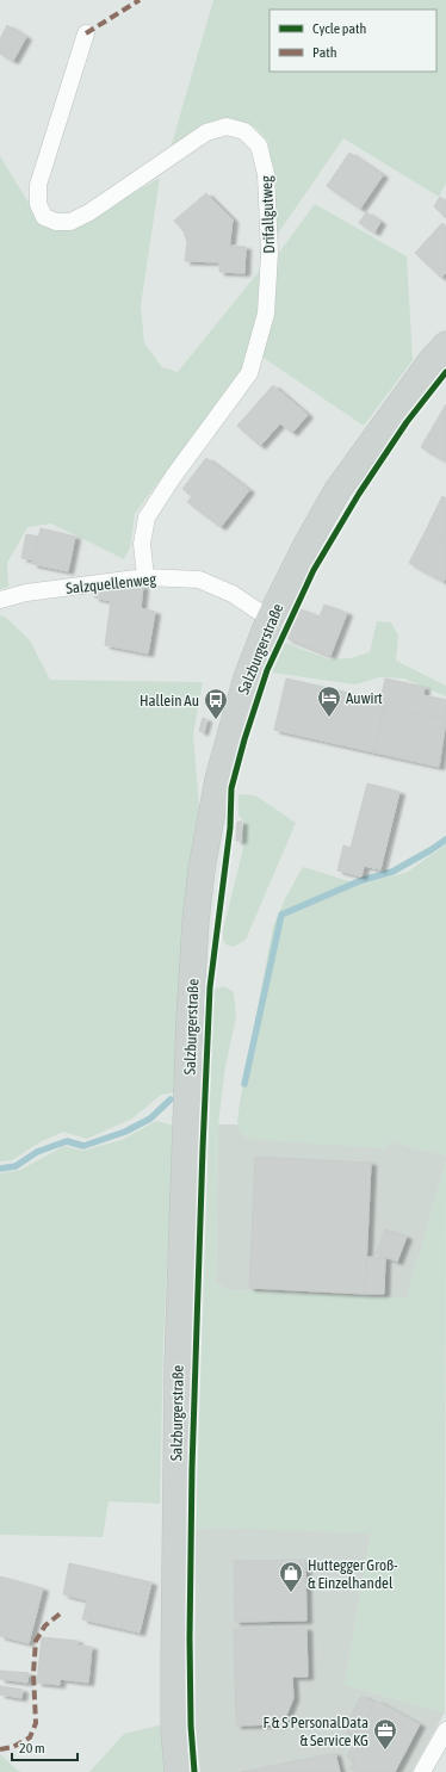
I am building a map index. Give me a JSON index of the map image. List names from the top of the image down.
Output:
{
  "streets": {
    "main road": ["Salzburgerstraße"],
    "street": ["Drifallgutweg", "Salzquellenweg"]
  },
  "crossings": [
    ["Drifallgutweg", "Salzquellenweg"],
    ["Salzquellenweg", "Salzburgerstraße"]
  ],
  "places": {
    "hotel": ["Auwirt"],
    "bus stop": ["Hallein Au"],
    "shop": ["Huttegger Groß- & Einzelhandel"],
    "office": ["F & S PersonalData & Service KG"]
  },
  "legend": ["Cycle path", "Path"],
  "scale_bar": "20 m"
}
